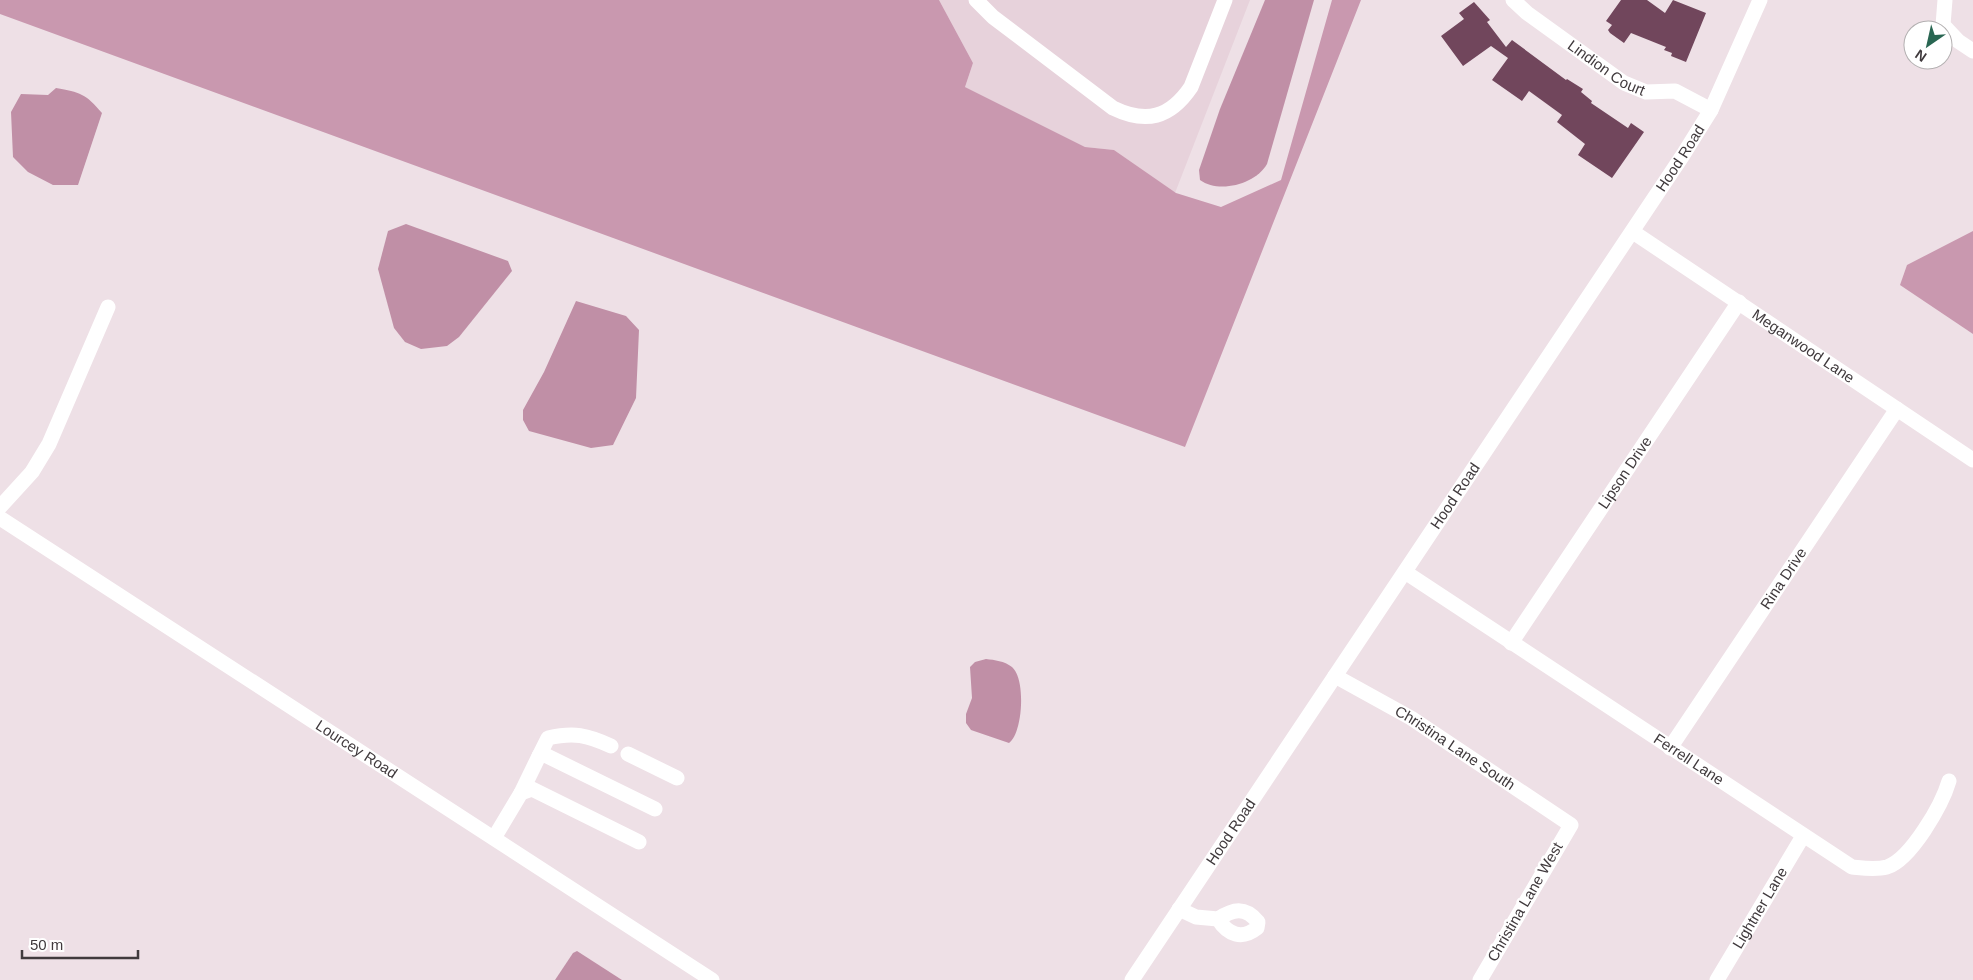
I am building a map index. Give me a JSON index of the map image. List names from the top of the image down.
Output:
{
  "streets": {
    "street": [
      "Lindion Court",
      "Hood Road",
      "Meganwood Lane",
      "Lipson Drive",
      "Rina Drive",
      "Christina Lane South",
      "Lourcey Road",
      "Ferrell Lane",
      "Christina Lane West",
      "Lightner Lane"
    ]
  },
  "crossings": [
    ["Lindion Court", "Hood Road"],
    ["Hood Road", "Meganwood Lane"],
    ["Hood Road", "Christina Lane South"],
    ["Hood Road", "Ferrell Lane"],
    ["Meganwood Lane", "Lipson Drive"],
    ["Meganwood Lane", "Rina Drive"],
    ["Lipson Drive", "Ferrell Lane"],
    ["Rina Drive", "Ferrell Lane"],
    ["Christina Lane South", "Christina Lane West"],
    ["Ferrell Lane", "Lightner Lane"]
  ],
  "scale_bar": "50 m",
  "north": "bottom left"
}
